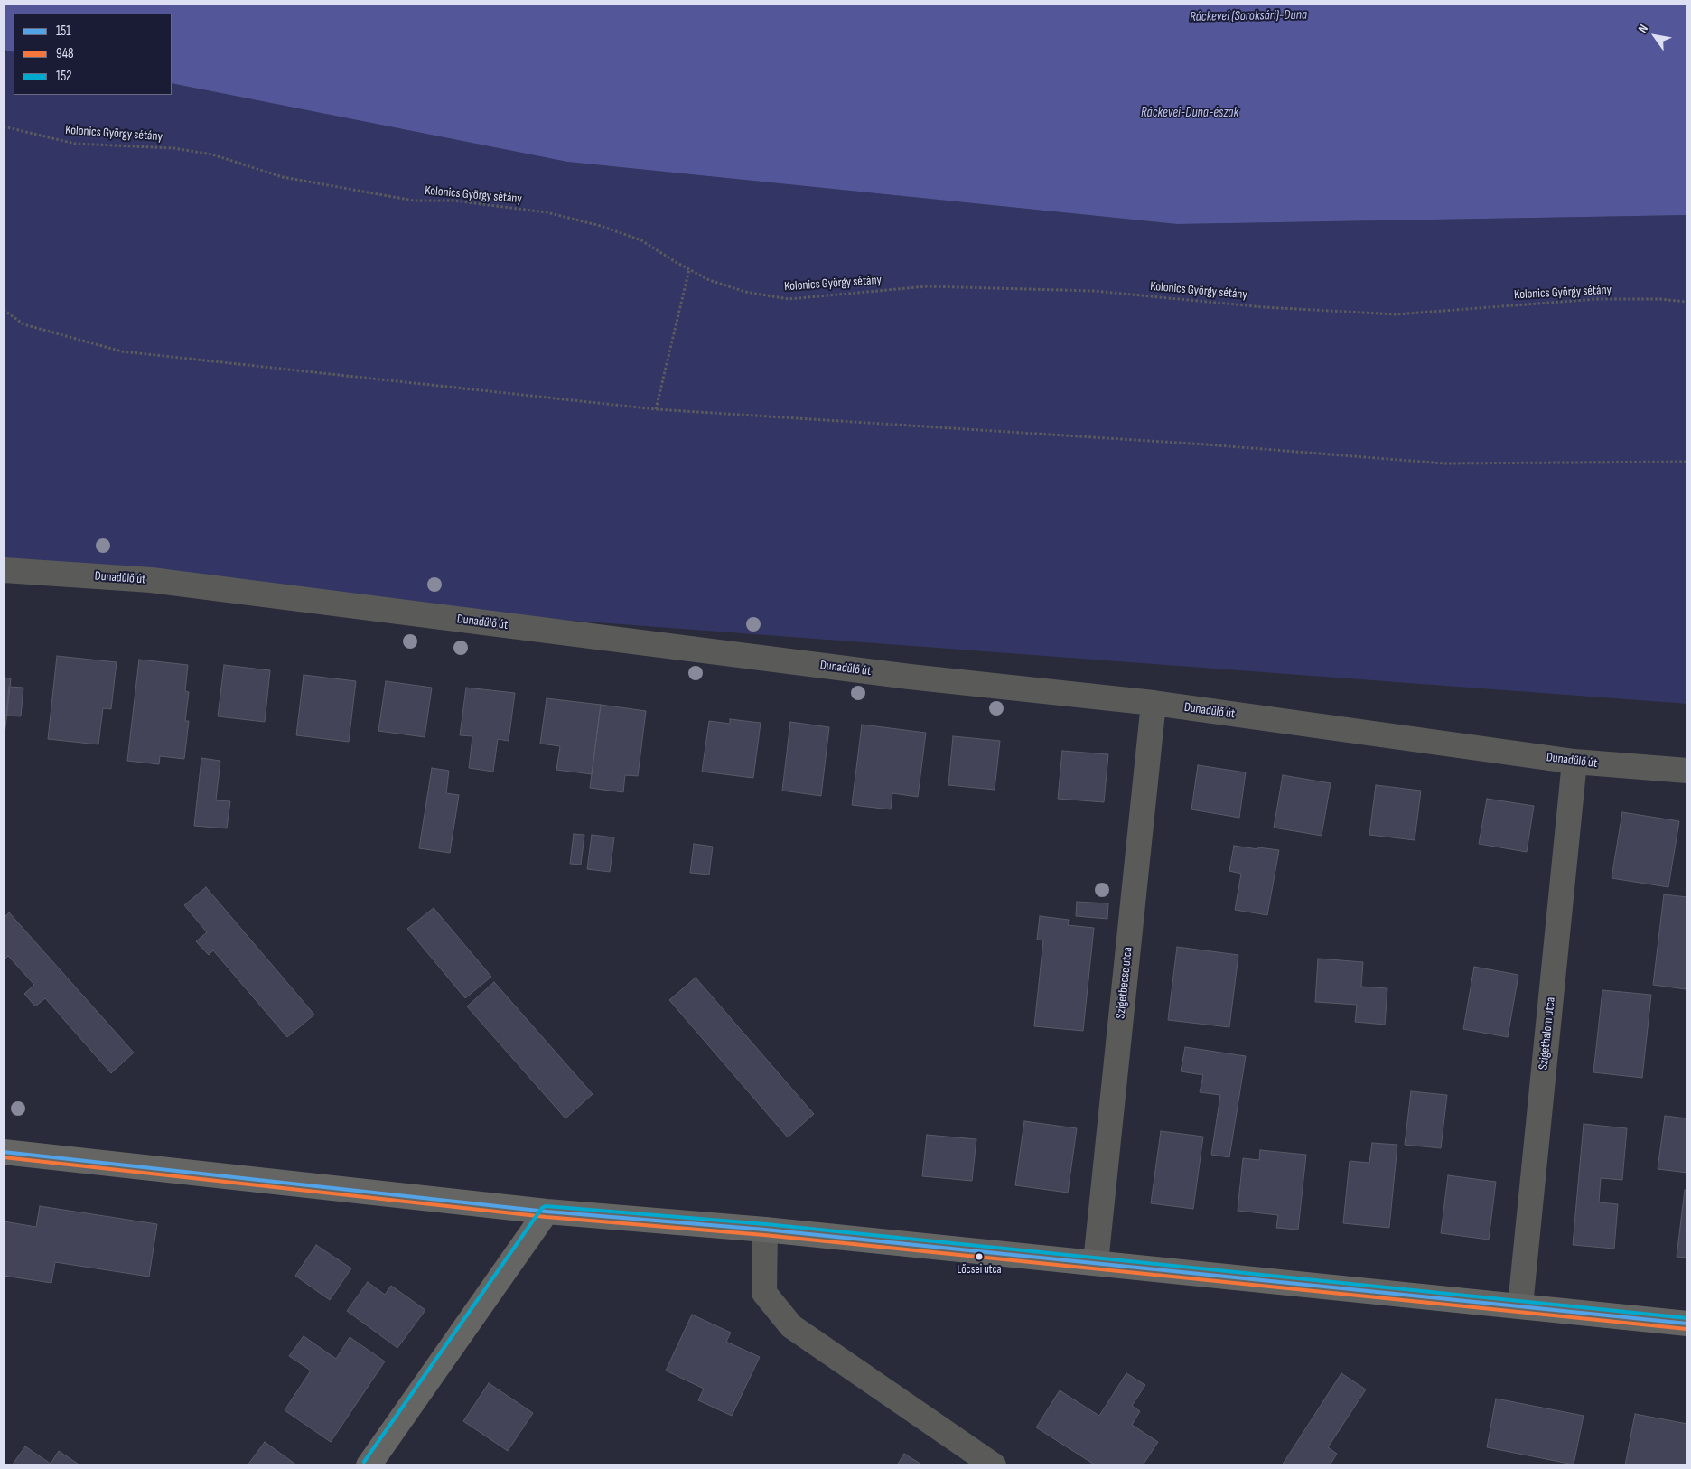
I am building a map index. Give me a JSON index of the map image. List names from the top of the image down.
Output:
{
  "streets": {
    "street": ["Dunadűlő út", "Szigetbecse utca", "Szigethalom utca"],
    "path": ["Kolonics György sétány"]
  },
  "crossings": [
    ["Dunadűlő út", "Szigetbecse utca"],
    ["Dunadűlő út", "Szigethalom utca"]
  ],
  "water": ["Ráckevei (Soroksári)-Duna", "Ráckevei-Duna-észak"],
  "places": ["Lőcsei utca"],
  "lines": ["transit line 151", "transit line 948", "transit line 152"],
  "legend": ["151", "948", "152"],
  "north": "top left"
}
